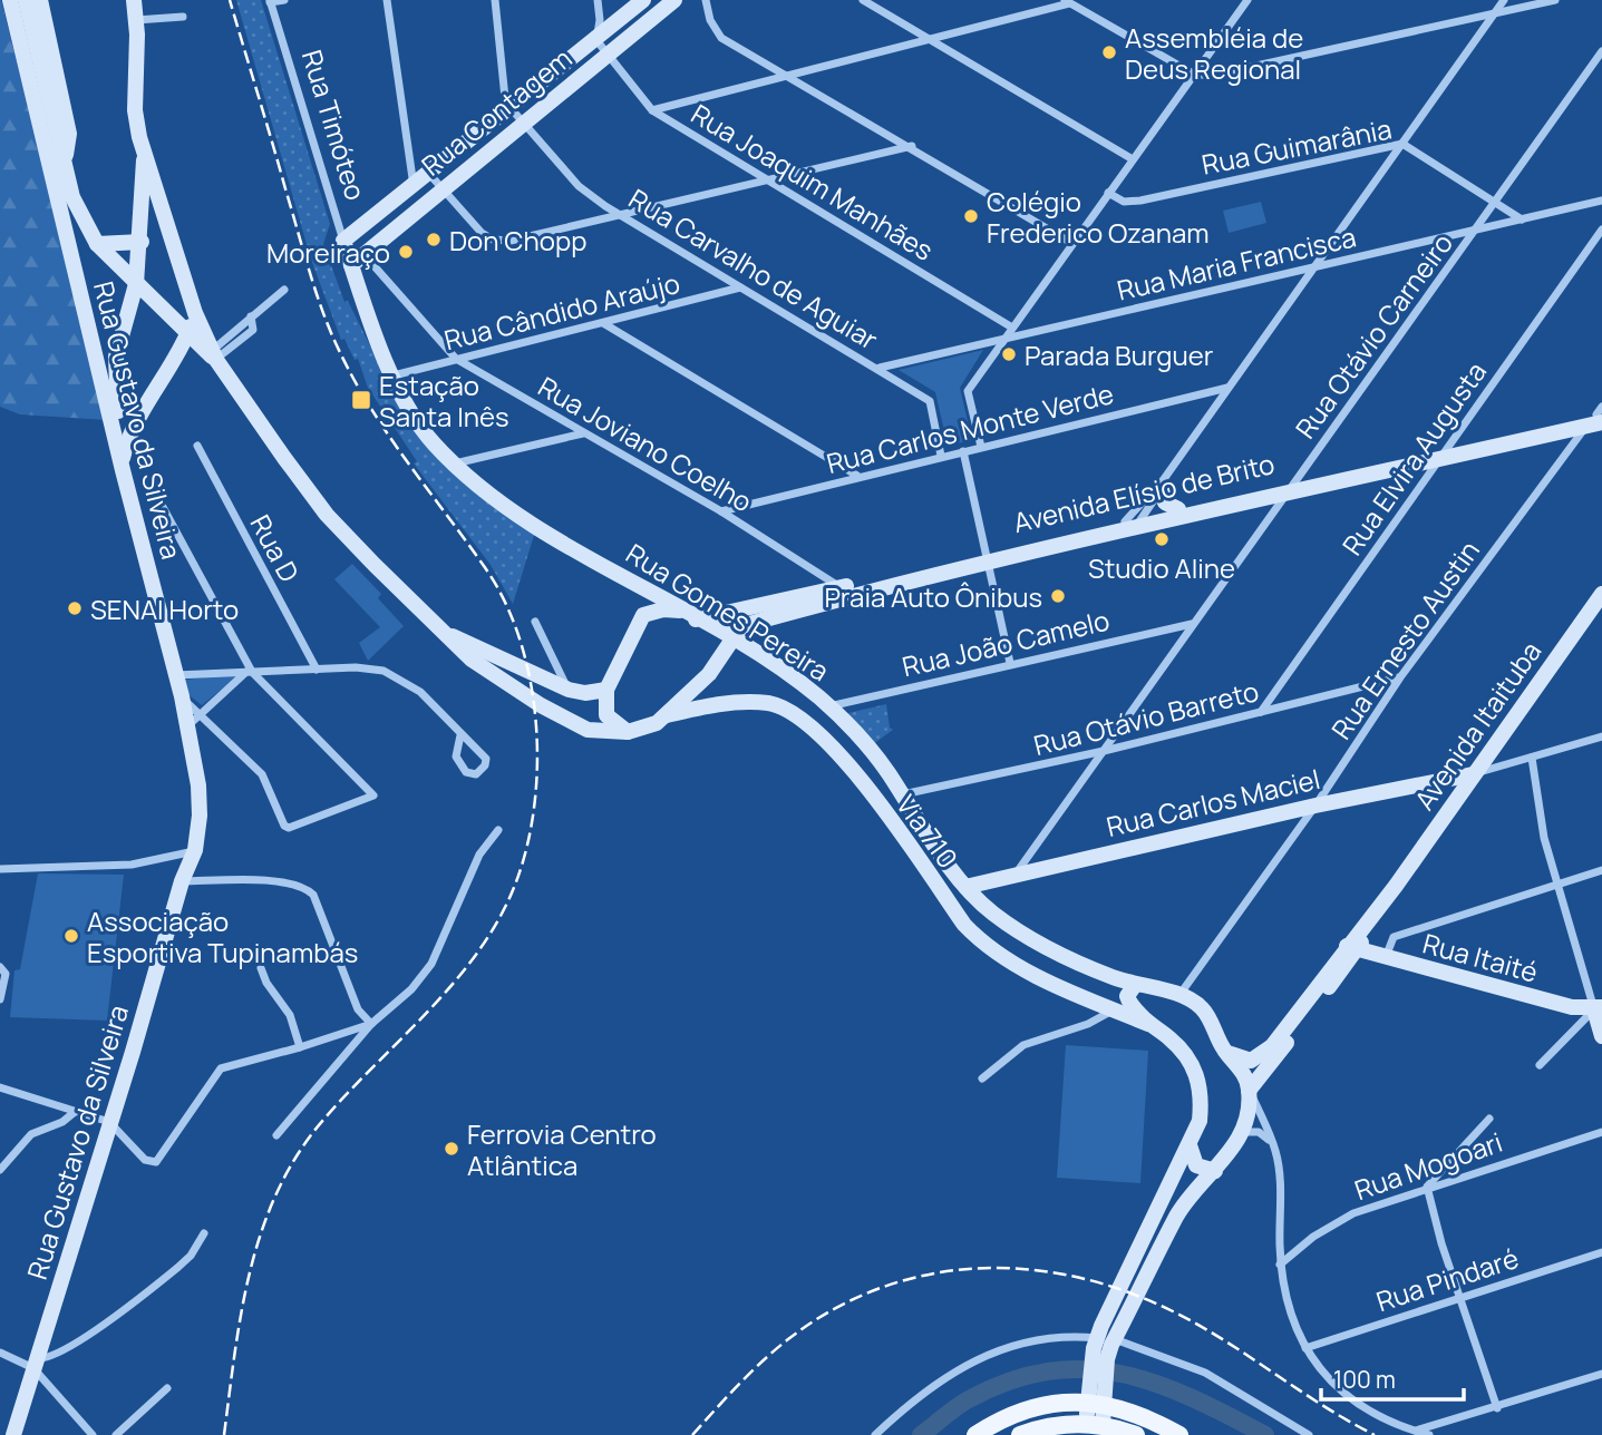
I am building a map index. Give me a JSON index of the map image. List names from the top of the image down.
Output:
{
  "streets": {
    "main road": [
      "Rua Contagem",
      "Rua Timóteo",
      "Rua Gustavo da Silveira",
      "Avenida Elísio de Brito",
      "Rua Gomes Pereira",
      "Avenida Itaituba",
      "Rua Carlos Maciel",
      "Via 710",
      "Rua Itaité"
    ],
    "street": [
      "Rua Guimarânia",
      "Rua Joaquim Manhães",
      "Rua Maria Francisca",
      "Rua Carvalho de Aguiar",
      "Rua Cândido Araújo",
      "Rua Otávio Carneiro",
      "Rua Carlos Monte Verde",
      "Rua Joviano Coelho",
      "Rua Elvira Augusta",
      "Rua D",
      "Rua Ernesto Austin",
      "Rua João Camelo",
      "Rua Otávio Barreto",
      "Rua Mogoari",
      "Rua Pindaré"
    ]
  },
  "crossings": [
    ["Rua Contagem", "Rua Timóteo"],
    ["Rua Contagem", "Rua Joaquim Manhães"],
    ["Rua Contagem", "Rua Carvalho de Aguiar"],
    ["Rua Contagem", "Rua Joviano Coelho"],
    ["Rua Contagem", "Rua Gomes Pereira"],
    ["Rua Timóteo", "Rua Joviano Coelho"],
    ["Rua Timóteo", "Rua Gomes Pereira"],
    ["Rua Guimarânia", "Rua Maria Francisca"],
    ["Rua Guimarânia", "Rua Otávio Carneiro"],
    ["Rua Maria Francisca", "Rua Carvalho de Aguiar"],
    ["Rua Maria Francisca", "Rua Otávio Carneiro"],
    ["Rua Carvalho de Aguiar", "Rua Cândido Araújo"],
    ["Rua Carvalho de Aguiar", "Rua Carlos Monte Verde"],
    ["Rua Cândido Araújo", "Rua Joviano Coelho"],
    ["Rua Cândido Araújo", "Rua Gomes Pereira"],
    ["Rua Otávio Carneiro", "Avenida Elísio de Brito"],
    ["Rua Otávio Carneiro", "Rua João Camelo"],
    ["Rua Otávio Carneiro", "Rua Otávio Barreto"],
    ["Rua Otávio Carneiro", "Rua Carlos Maciel"],
    ["Rua Carlos Monte Verde", "Rua Joviano Coelho"],
    ["Rua Joviano Coelho", "Avenida Elísio de Brito"],
    ["Rua Joviano Coelho", "Rua Gomes Pereira"],
    ["Rua Elvira Augusta", "Avenida Elísio de Brito"],
    ["Rua Elvira Augusta", "Rua Otávio Barreto"],
    ["Avenida Elísio de Brito", "Rua Gomes Pereira"],
    ["Avenida Elísio de Brito", "Rua Ernesto Austin"],
    ["Rua Gomes Pereira", "Rua Ernesto Austin"],
    ["Rua Gomes Pereira", "Rua João Camelo"],
    ["Rua Gomes Pereira", "Rua Otávio Barreto"],
    ["Rua Gomes Pereira", "Avenida Itaituba"],
    ["Rua Gomes Pereira", "Rua Carlos Maciel"],
    ["Rua Ernesto Austin", "Rua Otávio Barreto"],
    ["Rua Ernesto Austin", "Rua Carlos Maciel"],
    ["Avenida Itaituba", "Rua Carlos Maciel"],
    ["Avenida Itaituba", "Rua Itaité"]
  ],
  "places": {
    "other": [
      "Assembléia de Deus Regional",
      "Colégio Frederico Ozanam",
      "Don Chopp",
      "Moreiraço",
      "Parada Burguer",
      "Studio Aline",
      "Praia Auto Ônibus",
      "SENAI Horto",
      "Associação Esportiva Tupinambás",
      "Ferrovia Centro Atlântica"
    ],
    "transit": ["Estação Santa Inês"]
  },
  "scale_bar": "100 m"
}
